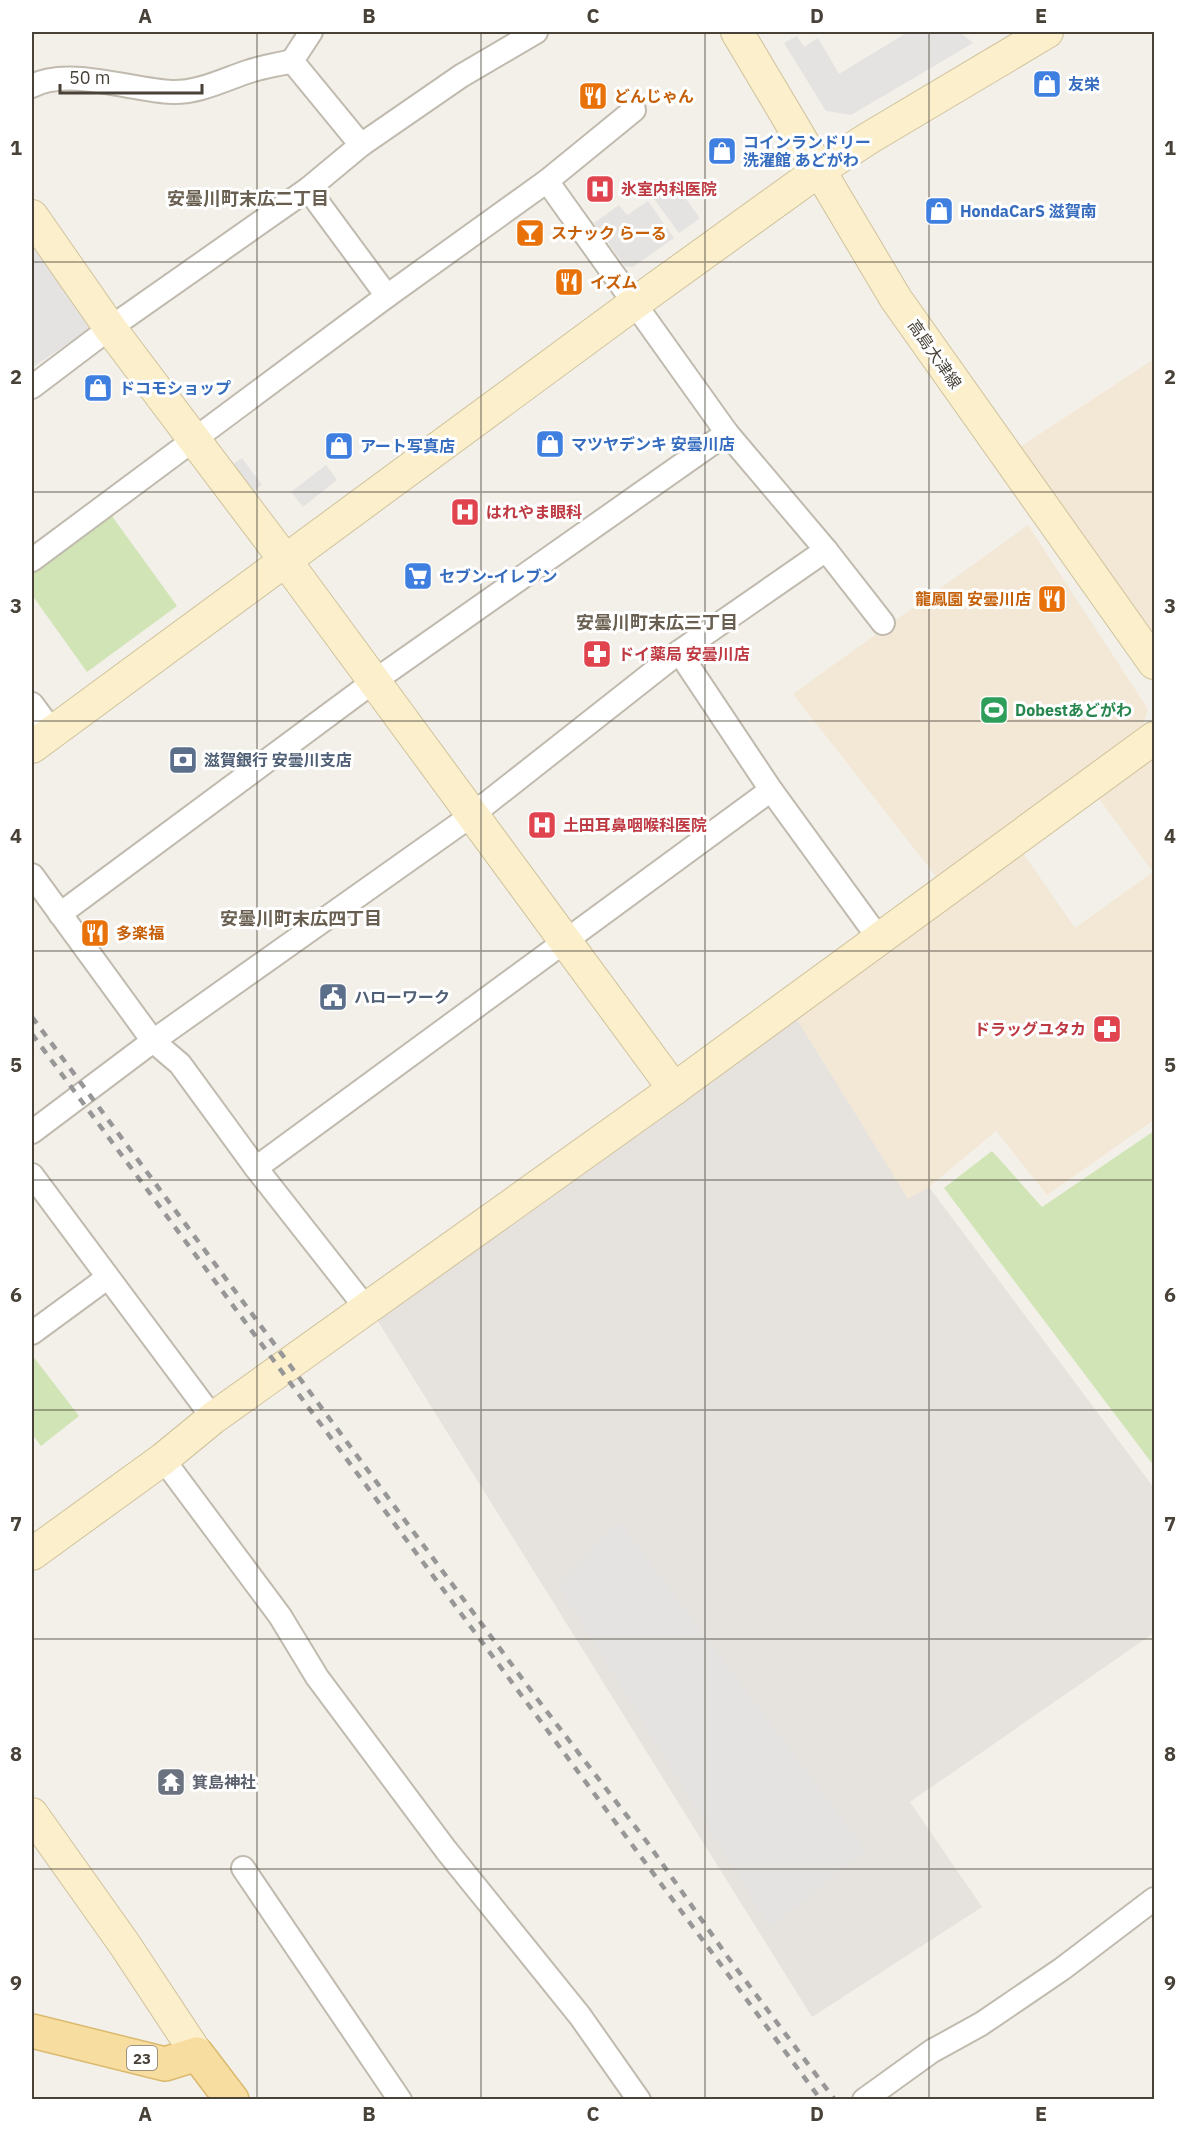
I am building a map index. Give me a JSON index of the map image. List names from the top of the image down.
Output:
{
  "streets": {
    "main road": ["23"],
    "street": ["高島大津線"]
  },
  "districts": ["安曇川町末広二丁目", "安曇川町末広三丁目", "安曇川町末広四丁目"],
  "places": {
    "shop": [
      "友栄",
      "コインランドリー 洗濯館 あどがわ",
      "HondaCarS 滋賀南",
      "ドコモショップ",
      "マツヤデンキ 安曇川店",
      "アート写真店"
    ],
    "restaurant": [
      "どんじゃん",
      "イズム",
      "龍鳳園 安曇川店",
      "多楽福"
    ],
    "hospital": ["氷室内科医院", "はれやま眼科", "土田耳鼻咽喉科医院"],
    "bar": ["スナック らーる"],
    "supermarket": ["セブン-イレブン"],
    "pharmacy": ["ドイ薬局 安曇川店", "ドラッグユタカ"],
    "sports": ["Dobestあどがわ"],
    "bank": ["滋賀銀行 安曇川支店"],
    "public building": ["ハローワーク"],
    "temple": ["箕島神社"]
  },
  "scale_bar": "50 m",
  "grid": {
    "columns": [
      "A",
      "B",
      "C",
      "D",
      "E"
    ],
    "rows": [
      "1",
      "2",
      "3",
      "4",
      "5",
      "6",
      "7",
      "8",
      "9"
    ]
  }
}
